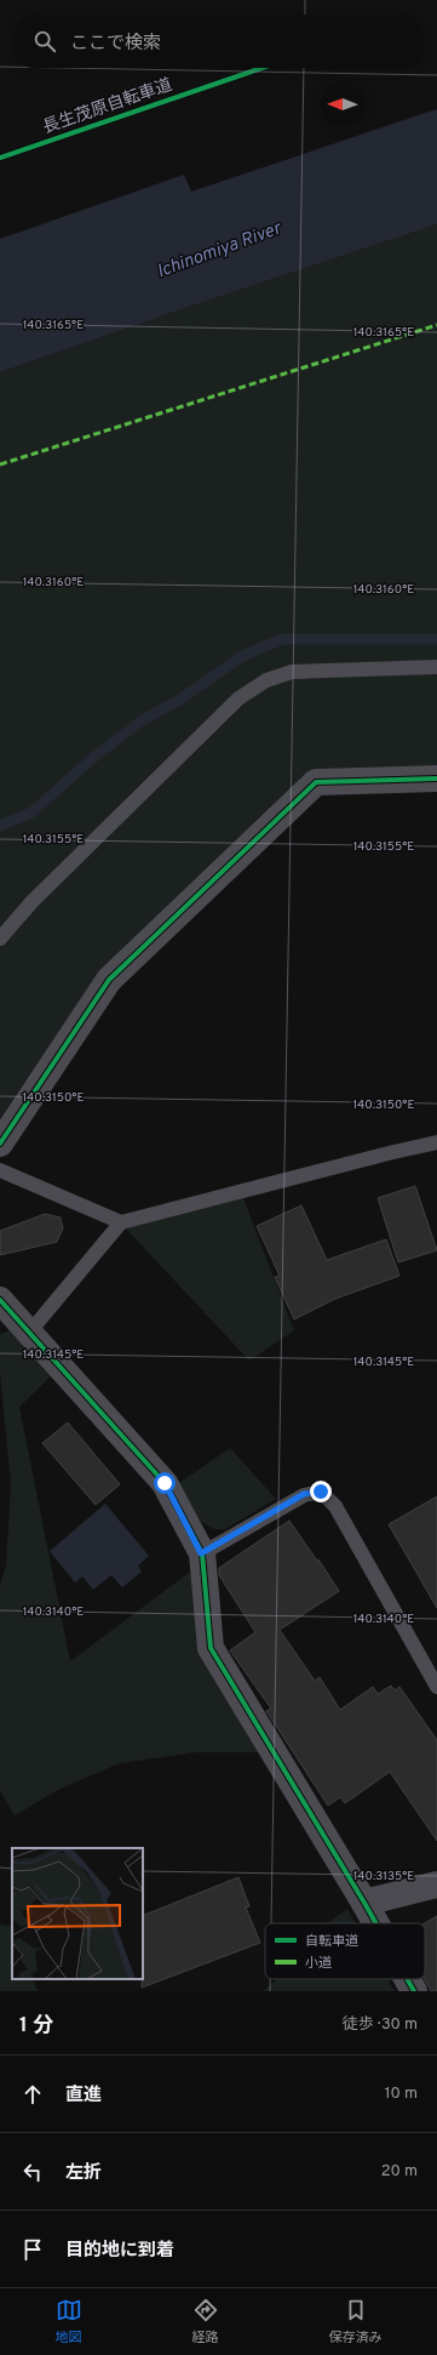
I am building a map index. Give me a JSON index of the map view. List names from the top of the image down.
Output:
{
  "streets": {
    "cycle path": ["長生茂原自転車道"]
  },
  "water": ["Ichinomiya River"],
  "legend": ["自転車道", "小道"],
  "north": "left",
  "page": {
    "search": "ここで検索",
    "heading": ["1 分", "徒歩 · 30 m"],
    "list": [
      ["直進", "10 m"],
      ["左折", "20 m"],
      "目的地に到着"
    ],
    "nav": ["地図", "経路", "保存済み"]
  },
  "coordinates": [
    "140.3165°E",
    "140.3160°E",
    "140.3155°E",
    "140.3150°E",
    "140.3145°E",
    "140.3140°E",
    "140.3135°E"
  ]
}
